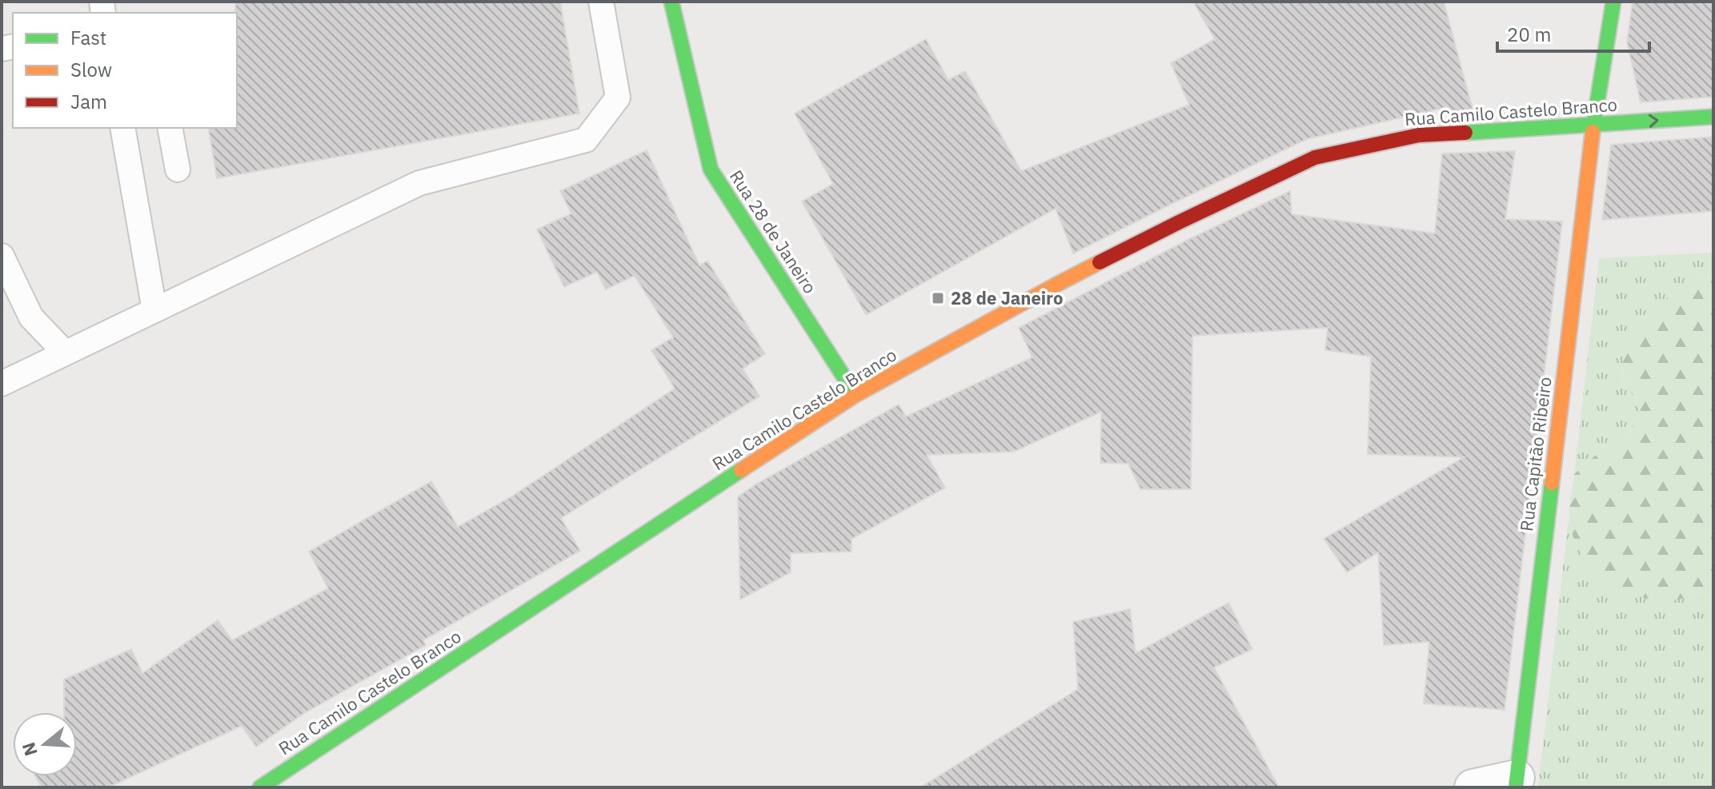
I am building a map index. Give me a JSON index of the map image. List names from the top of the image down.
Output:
{
  "streets": {
    "street": ["Rua Camilo Castelo Branco", "Rua 28 de Janeiro", "Rua Capitão Ribeiro"]
  },
  "crossings": [
    ["Rua Camilo Castelo Branco", "Rua 28 de Janeiro"],
    ["Rua Camilo Castelo Branco", "Rua Capitão Ribeiro"]
  ],
  "places": {
    "transit": ["28 de Janeiro"]
  },
  "legend": ["Fast", "Slow", "Jam"],
  "scale_bar": "20 m",
  "north": "left"
}
